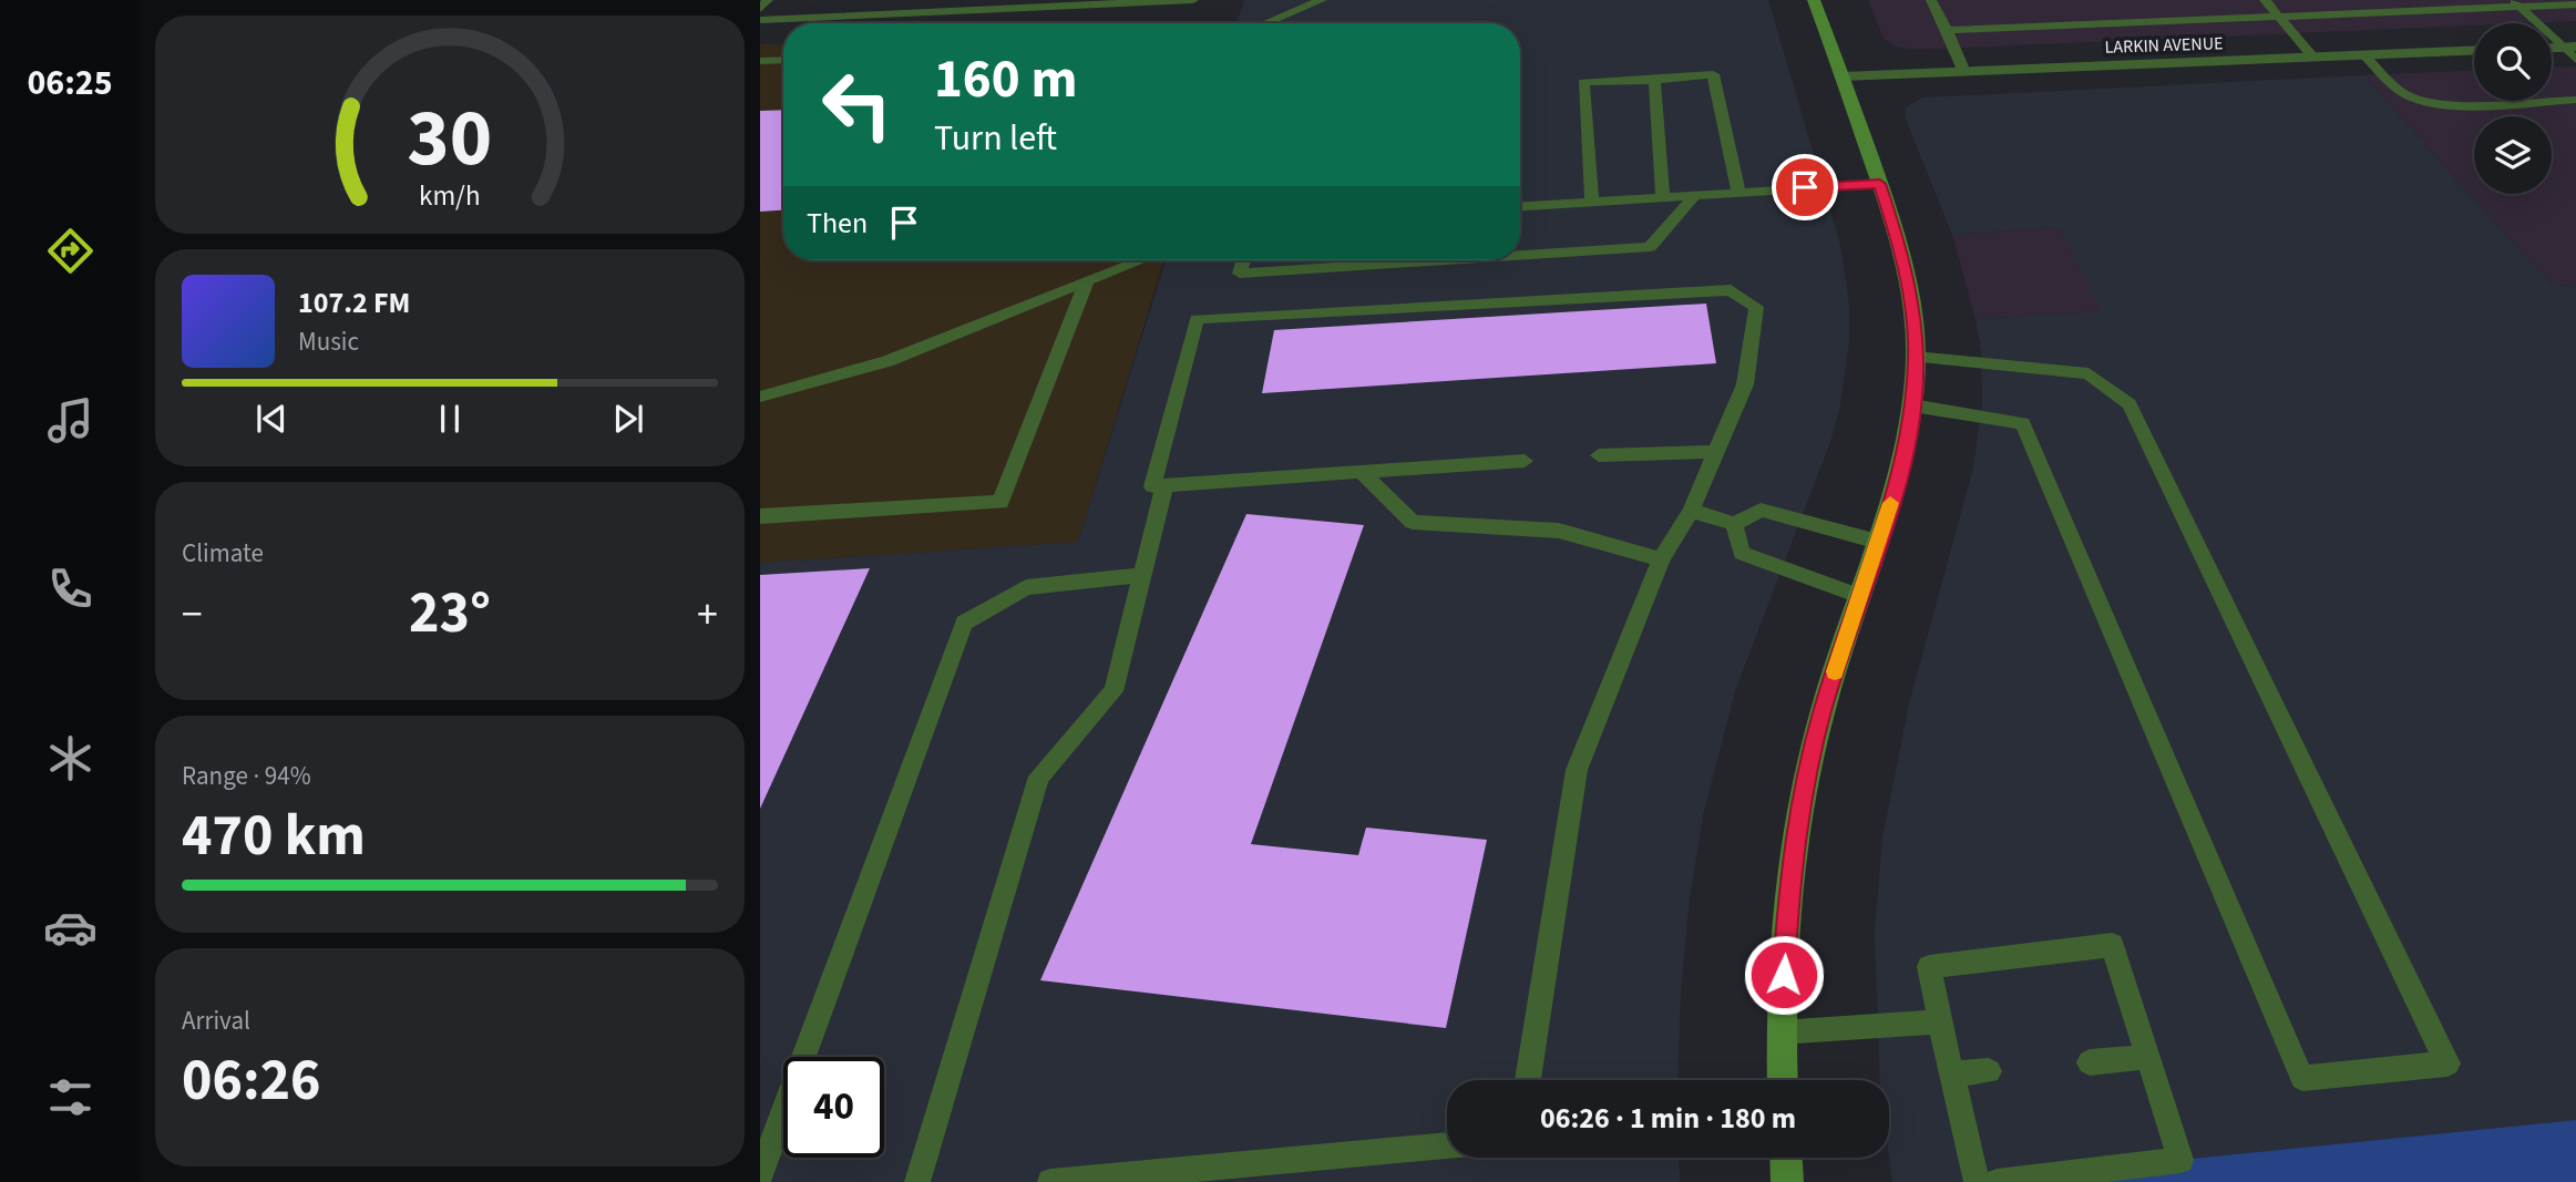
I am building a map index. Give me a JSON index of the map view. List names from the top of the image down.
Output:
{
  "streets": {
    "street": ["LARKIN AVENUE"]
  },
  "page": {
    "tabs": "06:25",
    "turn": ["160 m", "Turn left"],
    "then": "Then",
    "song": ["107.2 FM", "Music"],
    "tile": [
      "Climate",
      ["Range · 94%", "470 km"],
      ["Arrival", "06:26"]
    ],
    "heat": ["−", "23°", "+"],
    "limit": "40",
    "trip": "06:26 · 1 min · 180 m",
    "gauge": ["30", "km/h"]
  }
}
